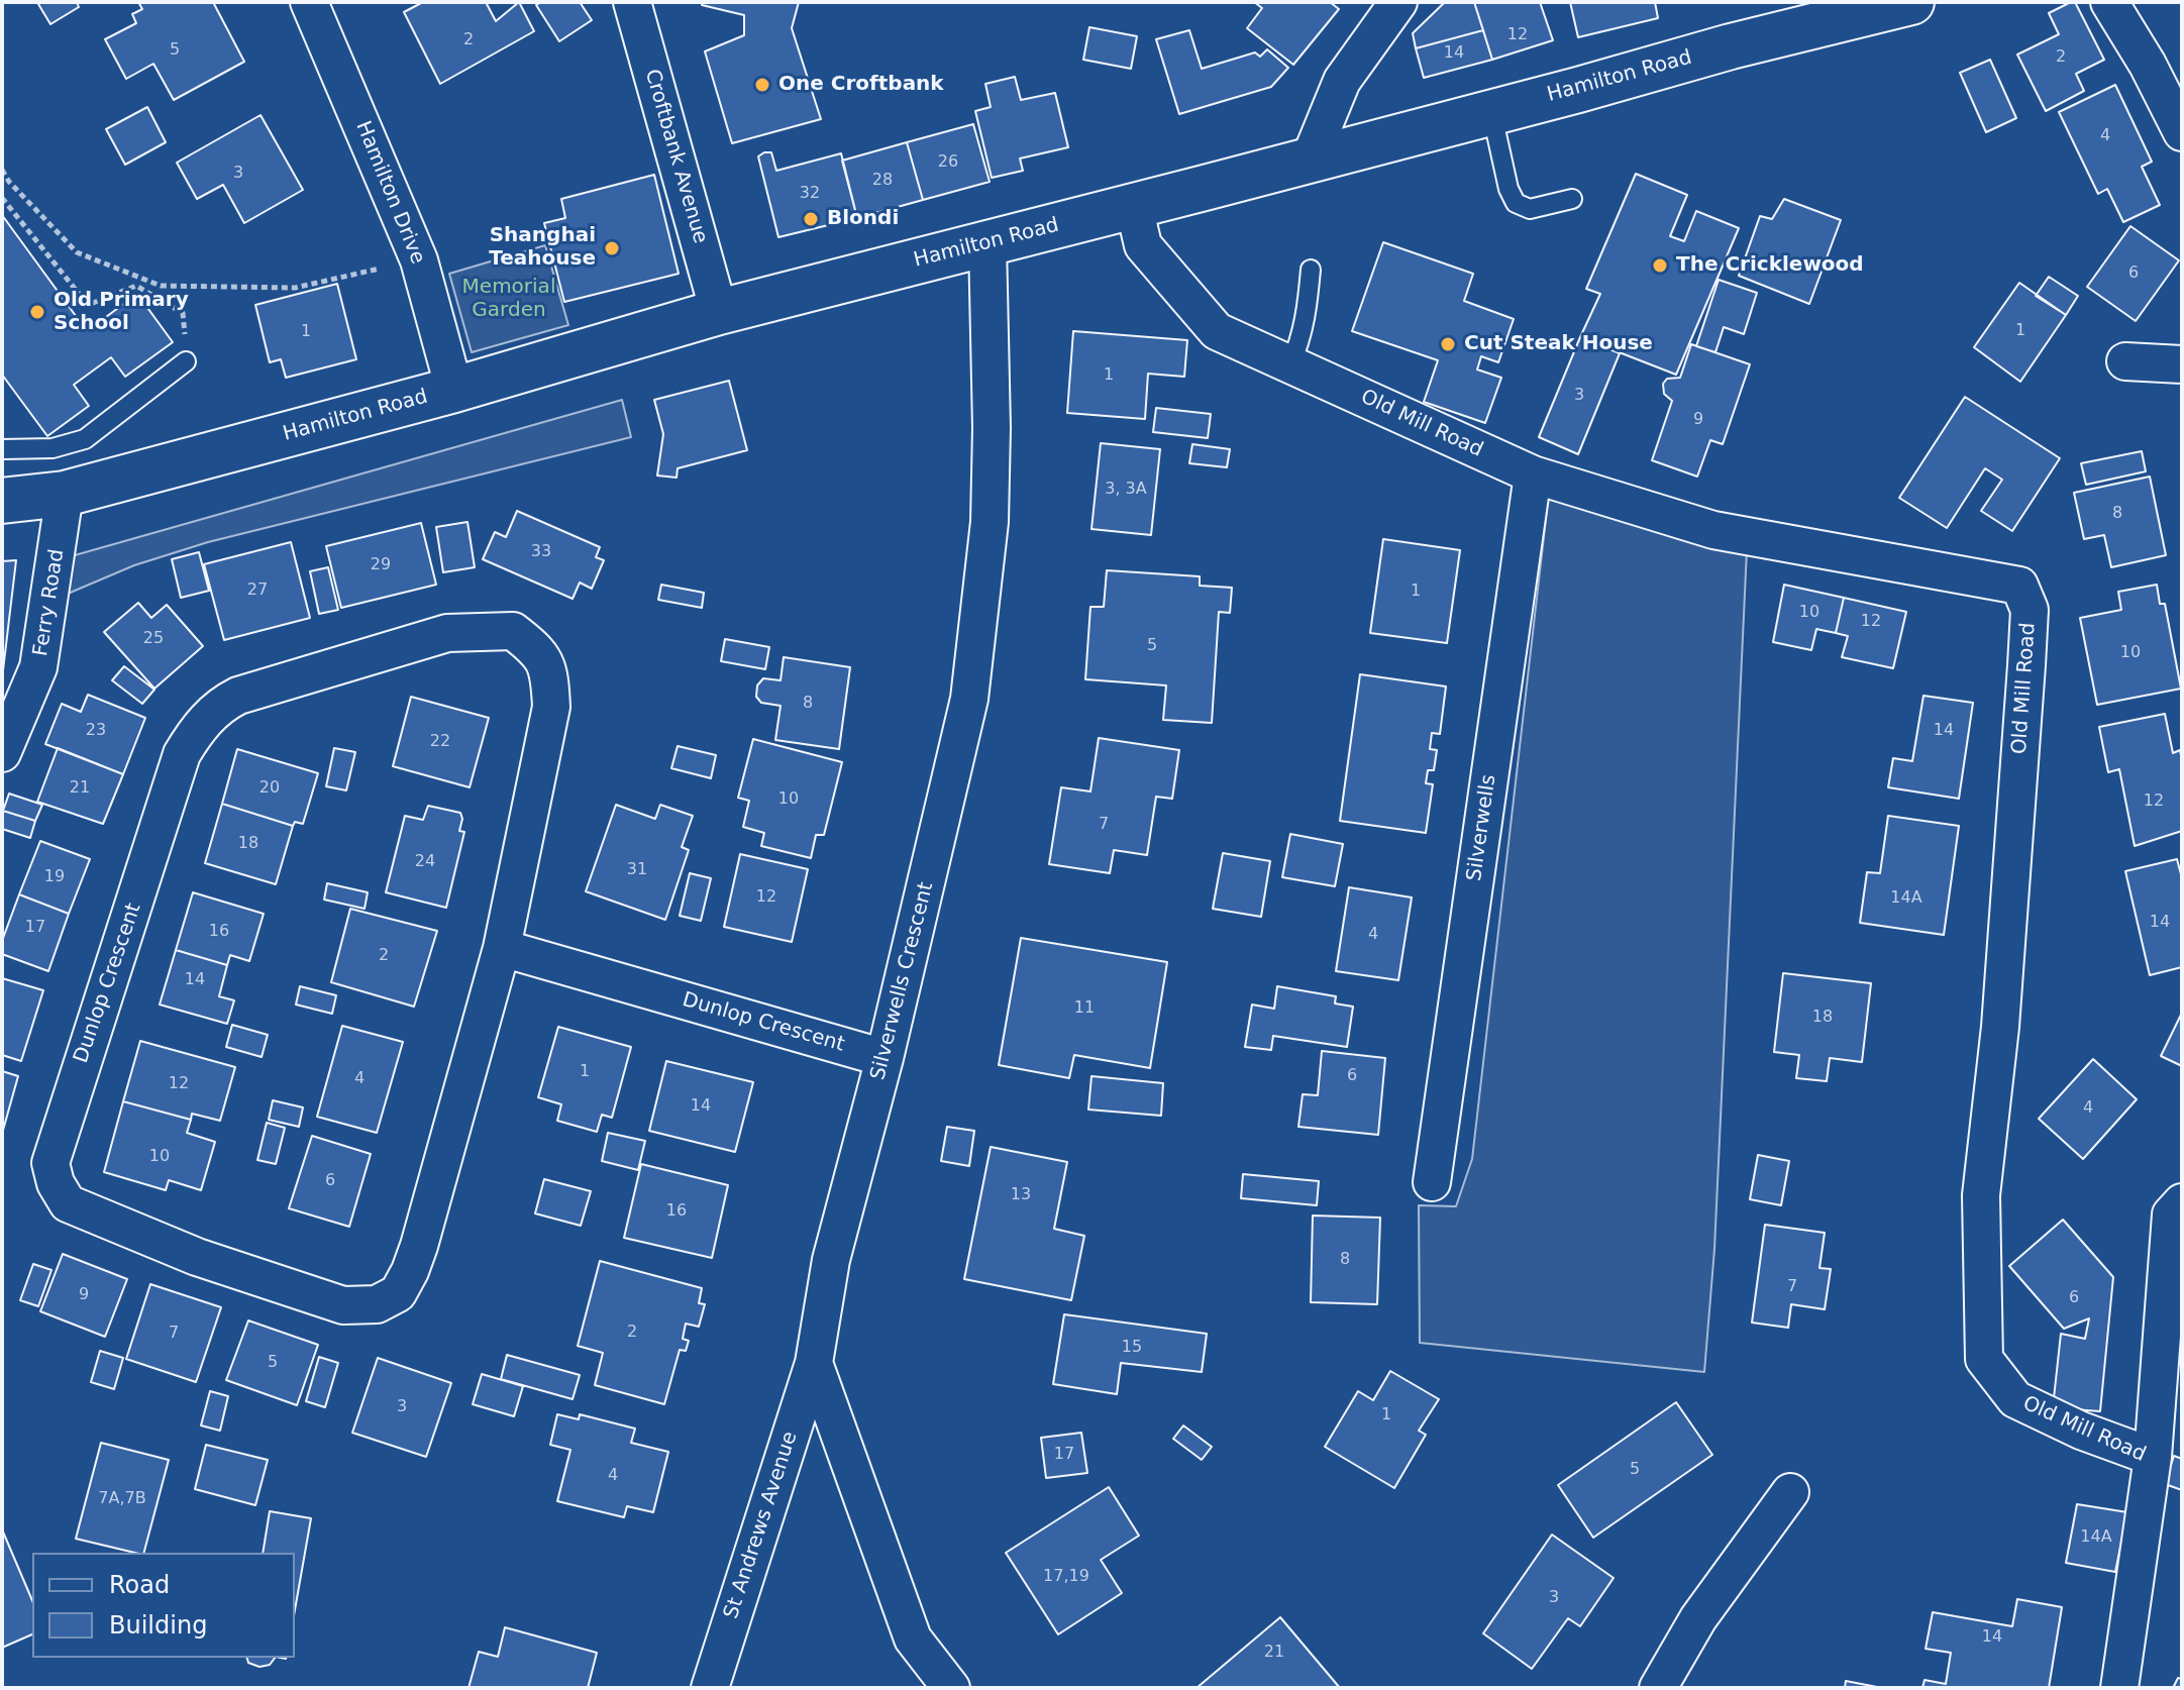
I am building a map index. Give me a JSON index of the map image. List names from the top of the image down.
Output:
{
  "streets": {
    "main road": ["Hamilton Road"],
    "street": [
      "Croftbank Avenue",
      "Hamilton Drive",
      "Old Mill Road",
      "Ferry Road",
      "Silverwells",
      "Silverwells Crescent",
      "Dunlop Crescent",
      "St Andrews Avenue"
    ]
  },
  "crossings": [
    ["Hamilton Road", "Croftbank Avenue"],
    ["Hamilton Road", "Hamilton Drive"],
    ["Hamilton Road", "Old Mill Road"],
    ["Hamilton Road", "Ferry Road"],
    ["Hamilton Road", "Silverwells Crescent"],
    ["Old Mill Road", "Silverwells"],
    ["Silverwells Crescent", "Dunlop Crescent"],
    ["Silverwells Crescent", "St Andrews Avenue"]
  ],
  "parks": ["Memorial Garden"],
  "places": [
    "One Croftbank",
    "Blondi",
    "Shanghai Teahouse",
    "The Cricklewood",
    "Old Primary School",
    "Cut Steak House"
  ],
  "house_numbers": [
    "12",
    "2",
    "5",
    "14",
    "2",
    "4",
    "26",
    "3",
    "28",
    "32",
    "6",
    "1",
    "1",
    "1",
    "3",
    "9",
    "3, 3A",
    "8",
    "33",
    "29",
    "27",
    "1",
    "10",
    "12",
    "25",
    "5",
    "10",
    "8",
    "23",
    "14",
    "22",
    "21",
    "20",
    "10",
    "12",
    "7",
    "18",
    "24",
    "31",
    "19",
    "12",
    "14A",
    "14",
    "17",
    "16",
    "4",
    "2",
    "14",
    "11",
    "18",
    "1",
    "6",
    "4",
    "12",
    "14",
    "4",
    "10",
    "6",
    "13",
    "16",
    "8",
    "7",
    "9",
    "6",
    "2",
    "7",
    "15",
    "5",
    "3",
    "1",
    "17",
    "5",
    "4",
    "7A,7B",
    "14A",
    "17,19",
    "3",
    "14",
    "21"
  ],
  "legend": ["Road", "Building"]
}
